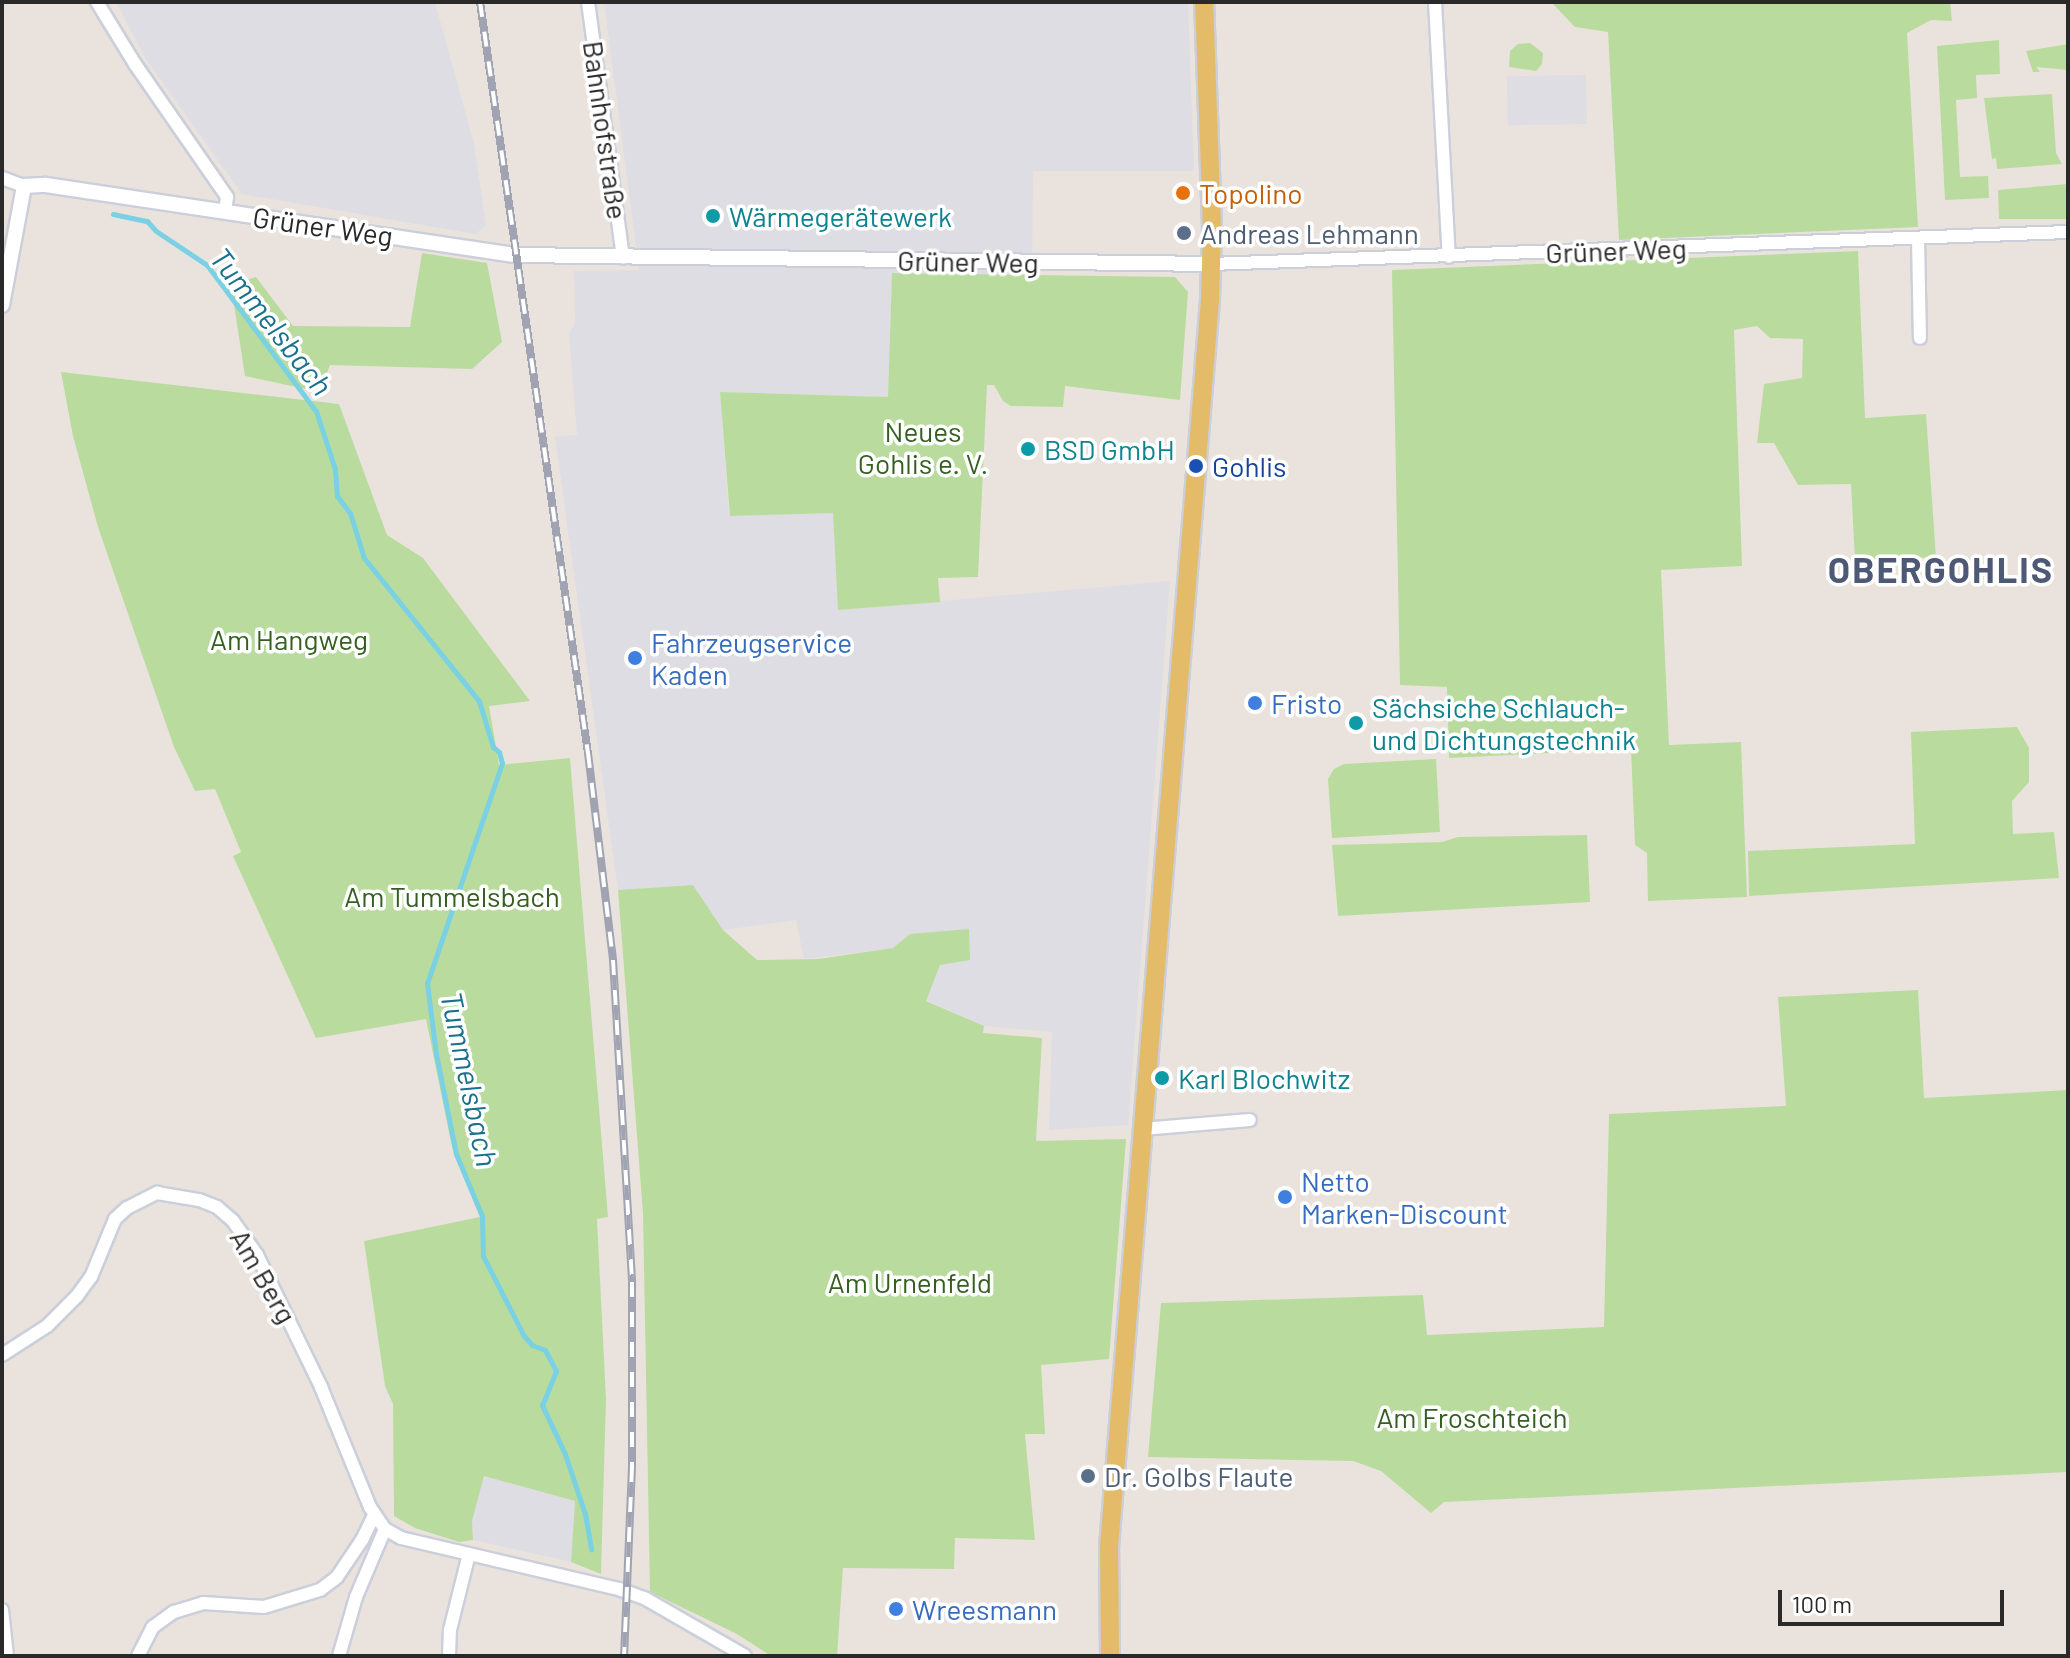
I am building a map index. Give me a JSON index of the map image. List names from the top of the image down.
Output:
{
  "streets": {
    "street": ["Bahnhofstraße", "Grüner Weg", "Am Berg"]
  },
  "crossings": [
    ["Bahnhofstraße", "Grüner Weg"]
  ],
  "districts": ["OBERGOHLIS"],
  "water": ["Tummelsbach"],
  "parks": [
    "Neues Gohlis e. V.",
    "Am Hangweg",
    "Am Tummelsbach",
    "Am Urnenfeld",
    "Am Froschteich"
  ],
  "places": [
    "Topolino",
    "Wärmegerätewerk",
    "Andreas Lehmann",
    "BSD GmbH",
    "Gohlis",
    "Fahrzeugservice Kaden",
    "Fristo",
    "Sächsiche Schlauch- und Dichtungstechnik",
    "Karl Blochwitz",
    "Netto Marken-Discount",
    "Dr. Golbs Flaute",
    "Wreesmann"
  ],
  "scale_bar": "100 m"
}
